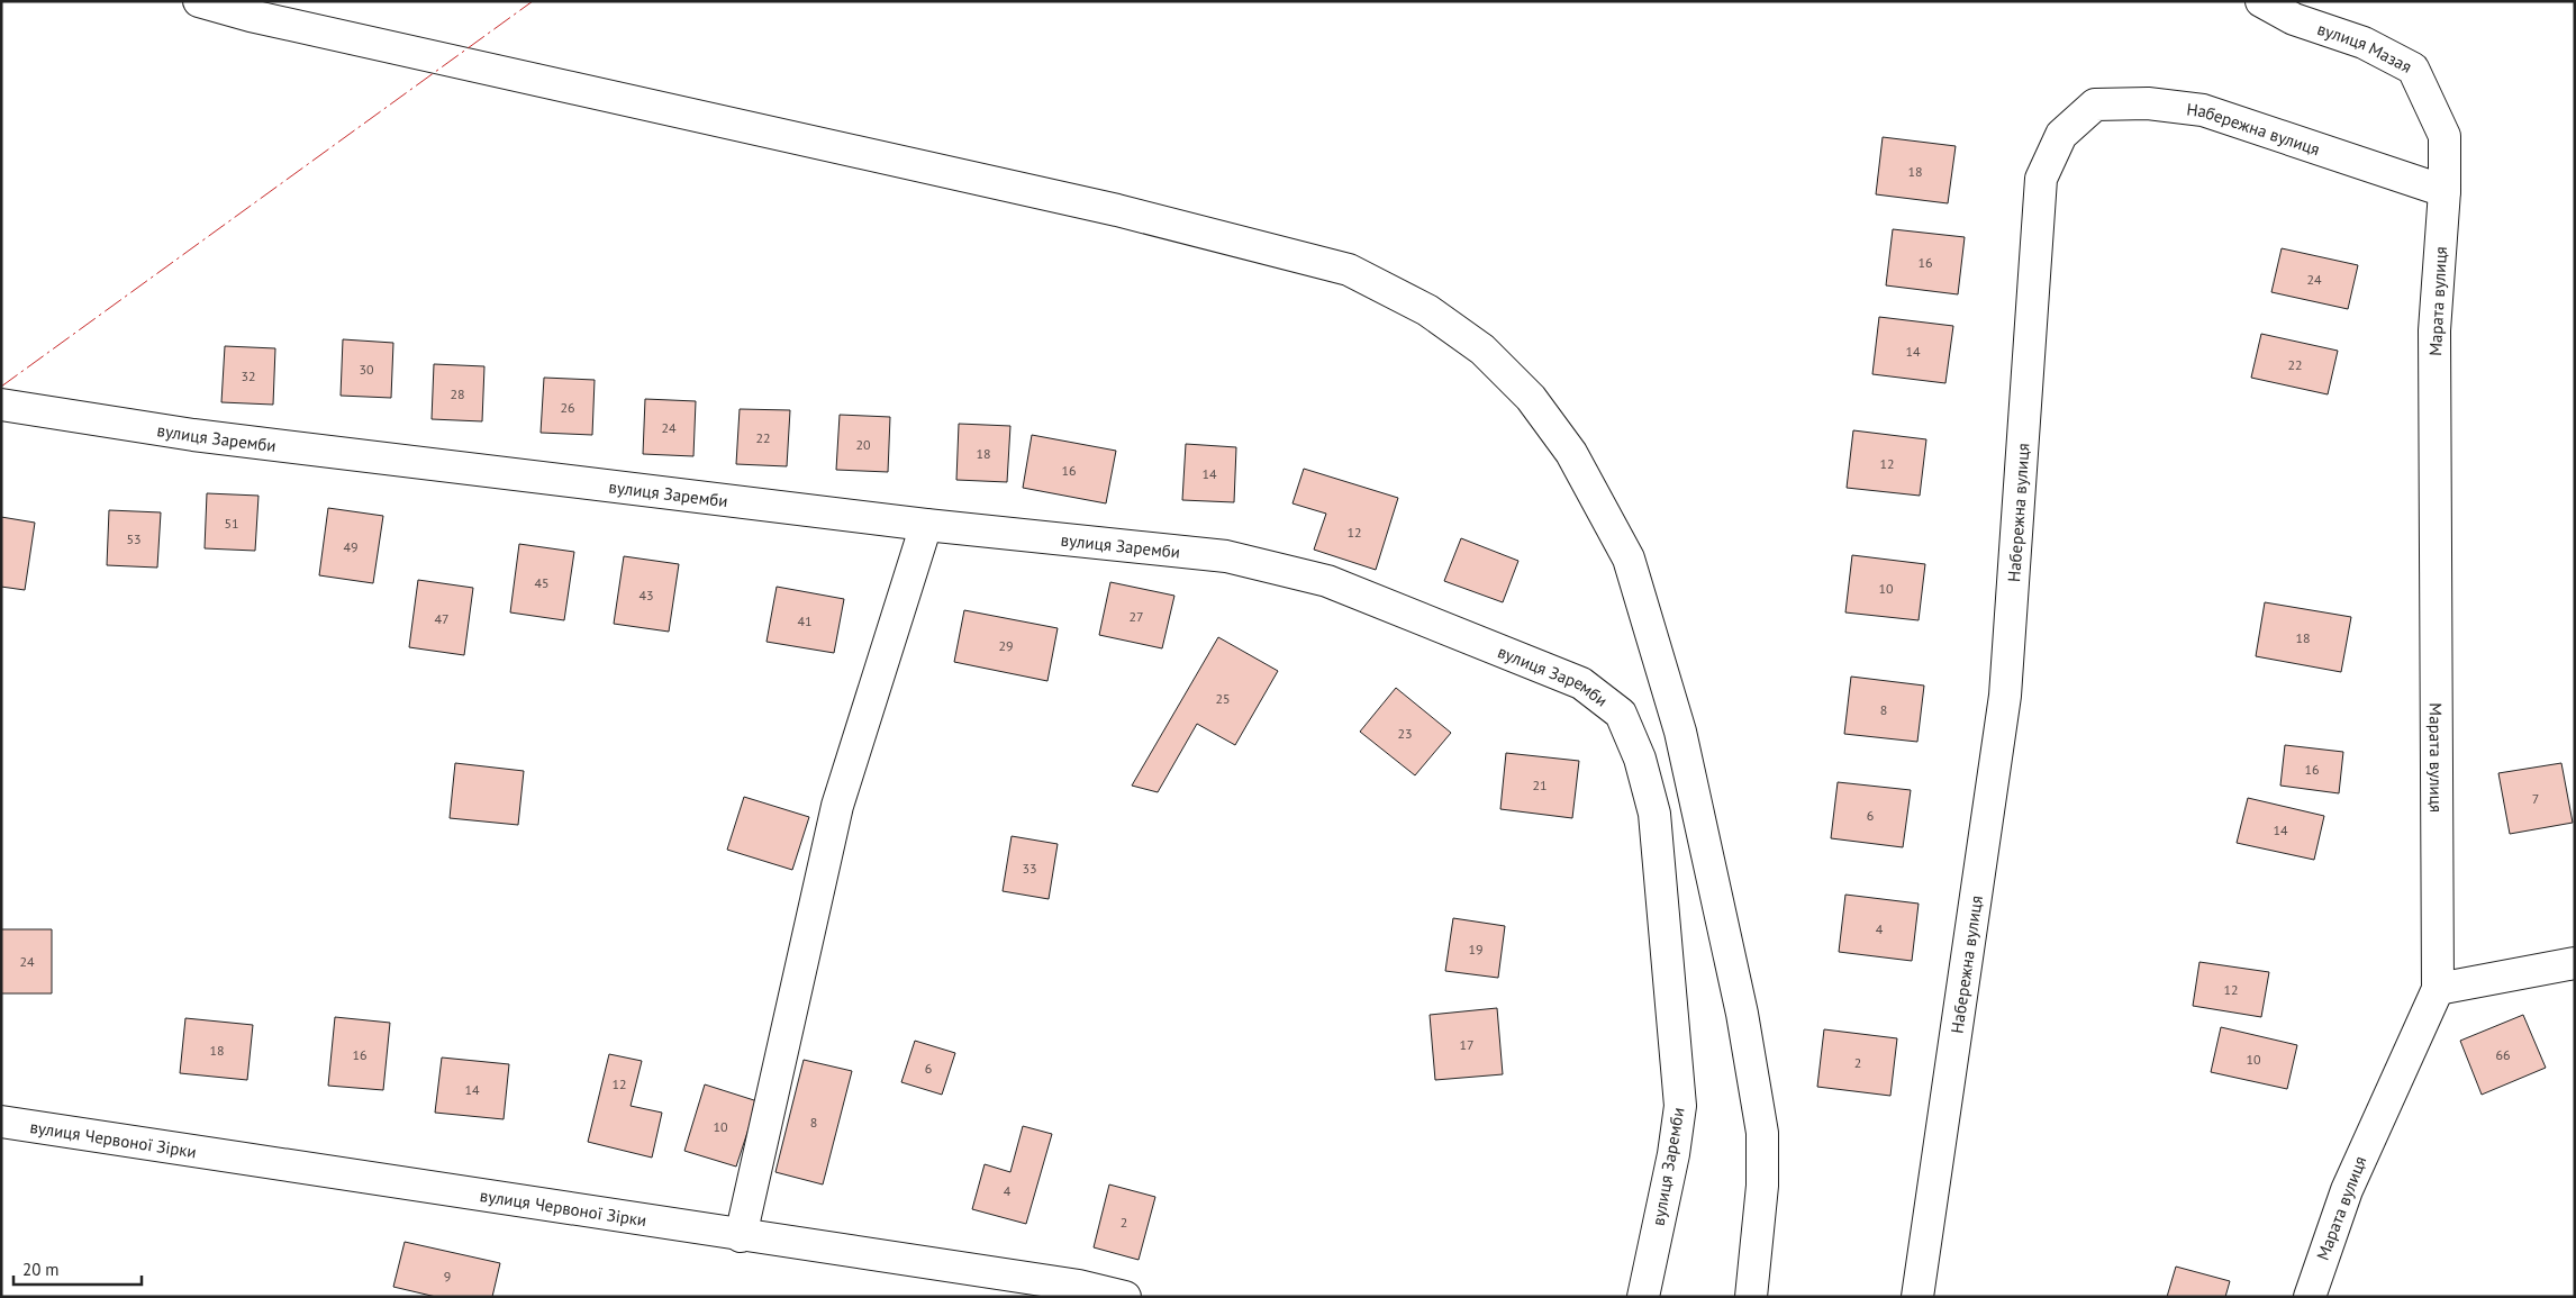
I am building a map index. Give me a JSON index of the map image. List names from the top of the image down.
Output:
{
  "streets": {
    "street": [
      "вулиця Мазая",
      "Набережна вулиця",
      "Марата вулиця",
      "вулиця Заремби",
      "вулиця Червоної Зірки"
    ]
  },
  "crossings": [
    ["вулиця Мазая", "Набережна вулиця"],
    ["вулиця Мазая", "Марата вулиця"],
    ["Набережна вулиця", "Марата вулиця"]
  ],
  "house_numbers": [
    "18",
    "16",
    "24",
    "14",
    "22",
    "30",
    "32",
    "28",
    "26",
    "24",
    "22",
    "20",
    "18",
    "12",
    "16",
    "14",
    "51",
    "12",
    "53",
    "49",
    "45",
    "10",
    "43",
    "27",
    "47",
    "41",
    "18",
    "29",
    "25",
    "8",
    "23",
    "16",
    "21",
    "7",
    "6",
    "14",
    "33",
    "4",
    "19",
    "24",
    "12",
    "17",
    "18",
    "16",
    "66",
    "10",
    "2",
    "6",
    "12",
    "14",
    "8",
    "10",
    "4",
    "2",
    "9"
  ],
  "scale_bar": "20 m"
}
